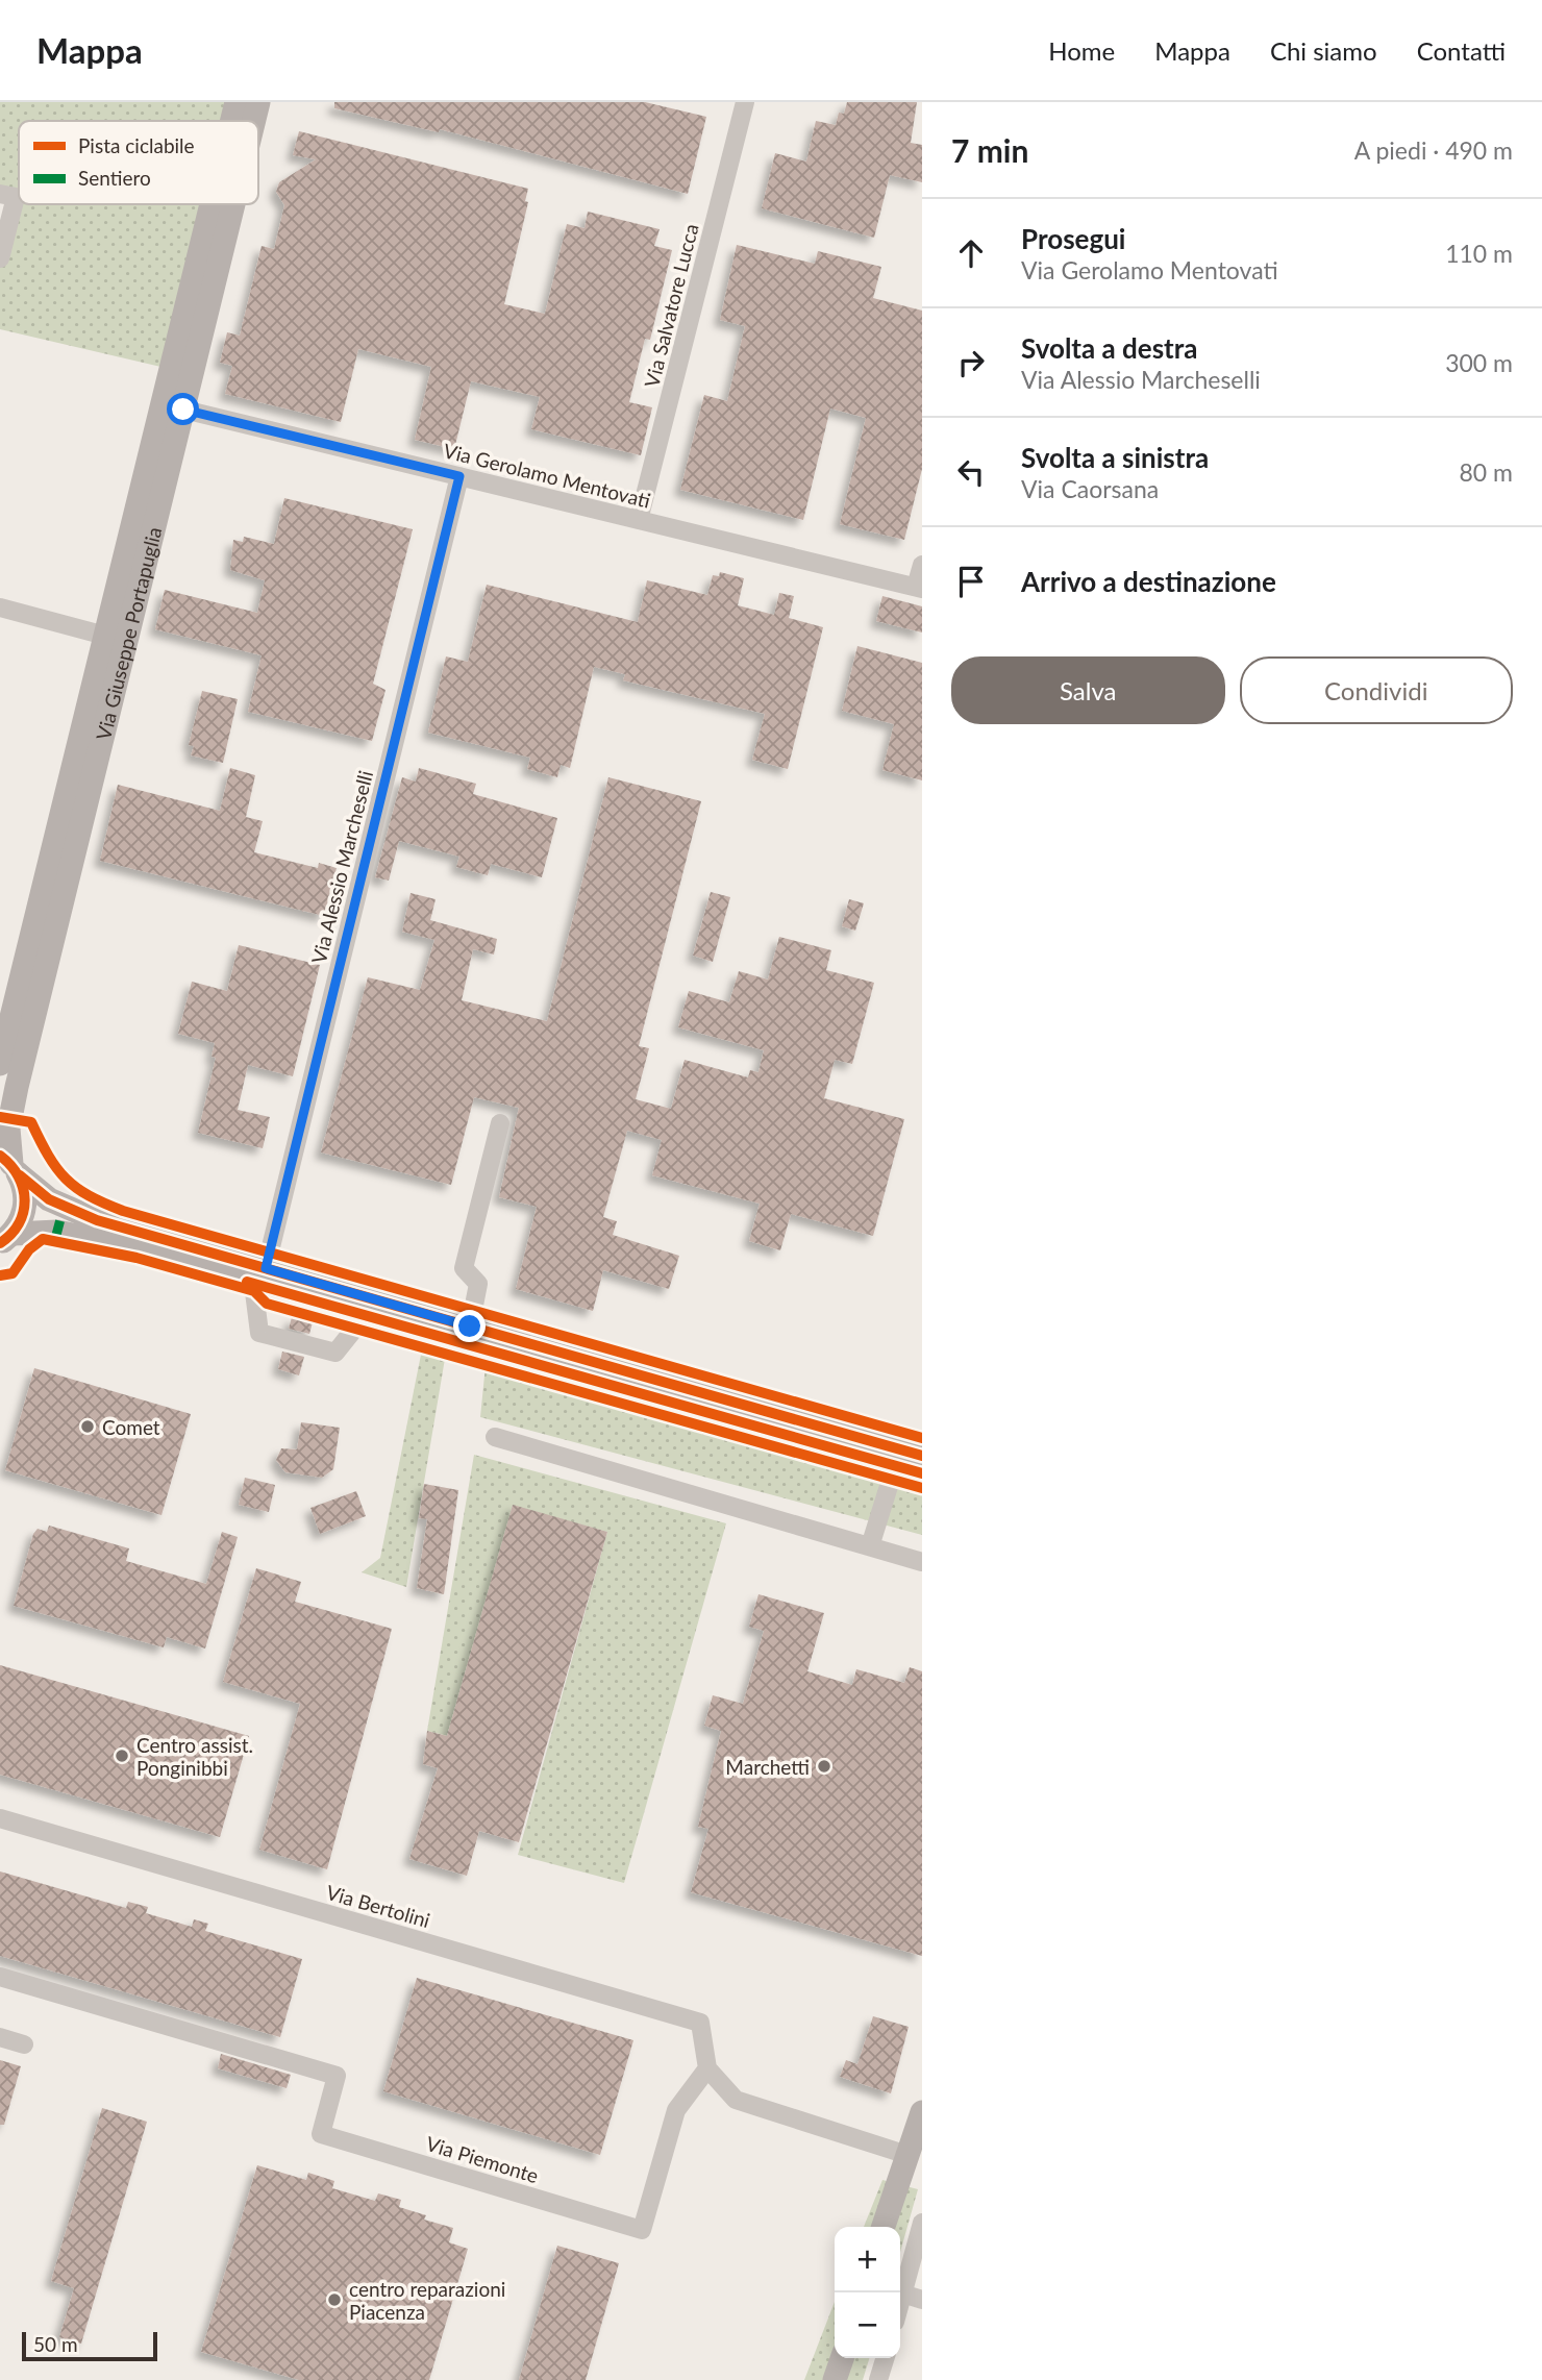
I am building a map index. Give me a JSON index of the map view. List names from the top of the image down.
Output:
{
  "streets": {
    "main road": ["Via Giuseppe Portapuglia"],
    "street": [
      "Via Salvatore Lucca",
      "Via Gerolamo Mentovati",
      "Via Alessio Marcheselli",
      "Via Bertolini",
      "Via Piemonte"
    ]
  },
  "crossings": [
    ["Via Salvatore Lucca", "Via Gerolamo Mentovati"],
    ["Via Gerolamo Mentovati", "Via Giuseppe Portapuglia"],
    ["Via Gerolamo Mentovati", "Via Alessio Marcheselli"],
    ["Via Bertolini", "Via Piemonte"]
  ],
  "places": [
    "Comet",
    "Centro assist. Ponginibbi",
    "Marchetti",
    "centro reparazioni Piacenza"
  ],
  "legend": ["Pista ciclabile", "Sentiero"],
  "scale_bar": "50 m",
  "page": {
    "header": "Mappa",
    "nav": [
      "Home",
      "Mappa",
      "Chi siamo",
      "Contatti"
    ],
    "heading": ["7 min", "A piedi · 490 m"],
    "list": [
      ["Prosegui", "Via Gerolamo Mentovati", "110 m"],
      ["Svolta a destra", "Via Alessio Marcheselli", "300 m"],
      ["Svolta a sinistra", "Via Caorsana", "80 m"],
      "Arrivo a destinazione"
    ],
    "buttons": ["Salva", "Condividi"],
    "map_buttons": ["+", "−"],
    "scale": "50 m"
  }
}
